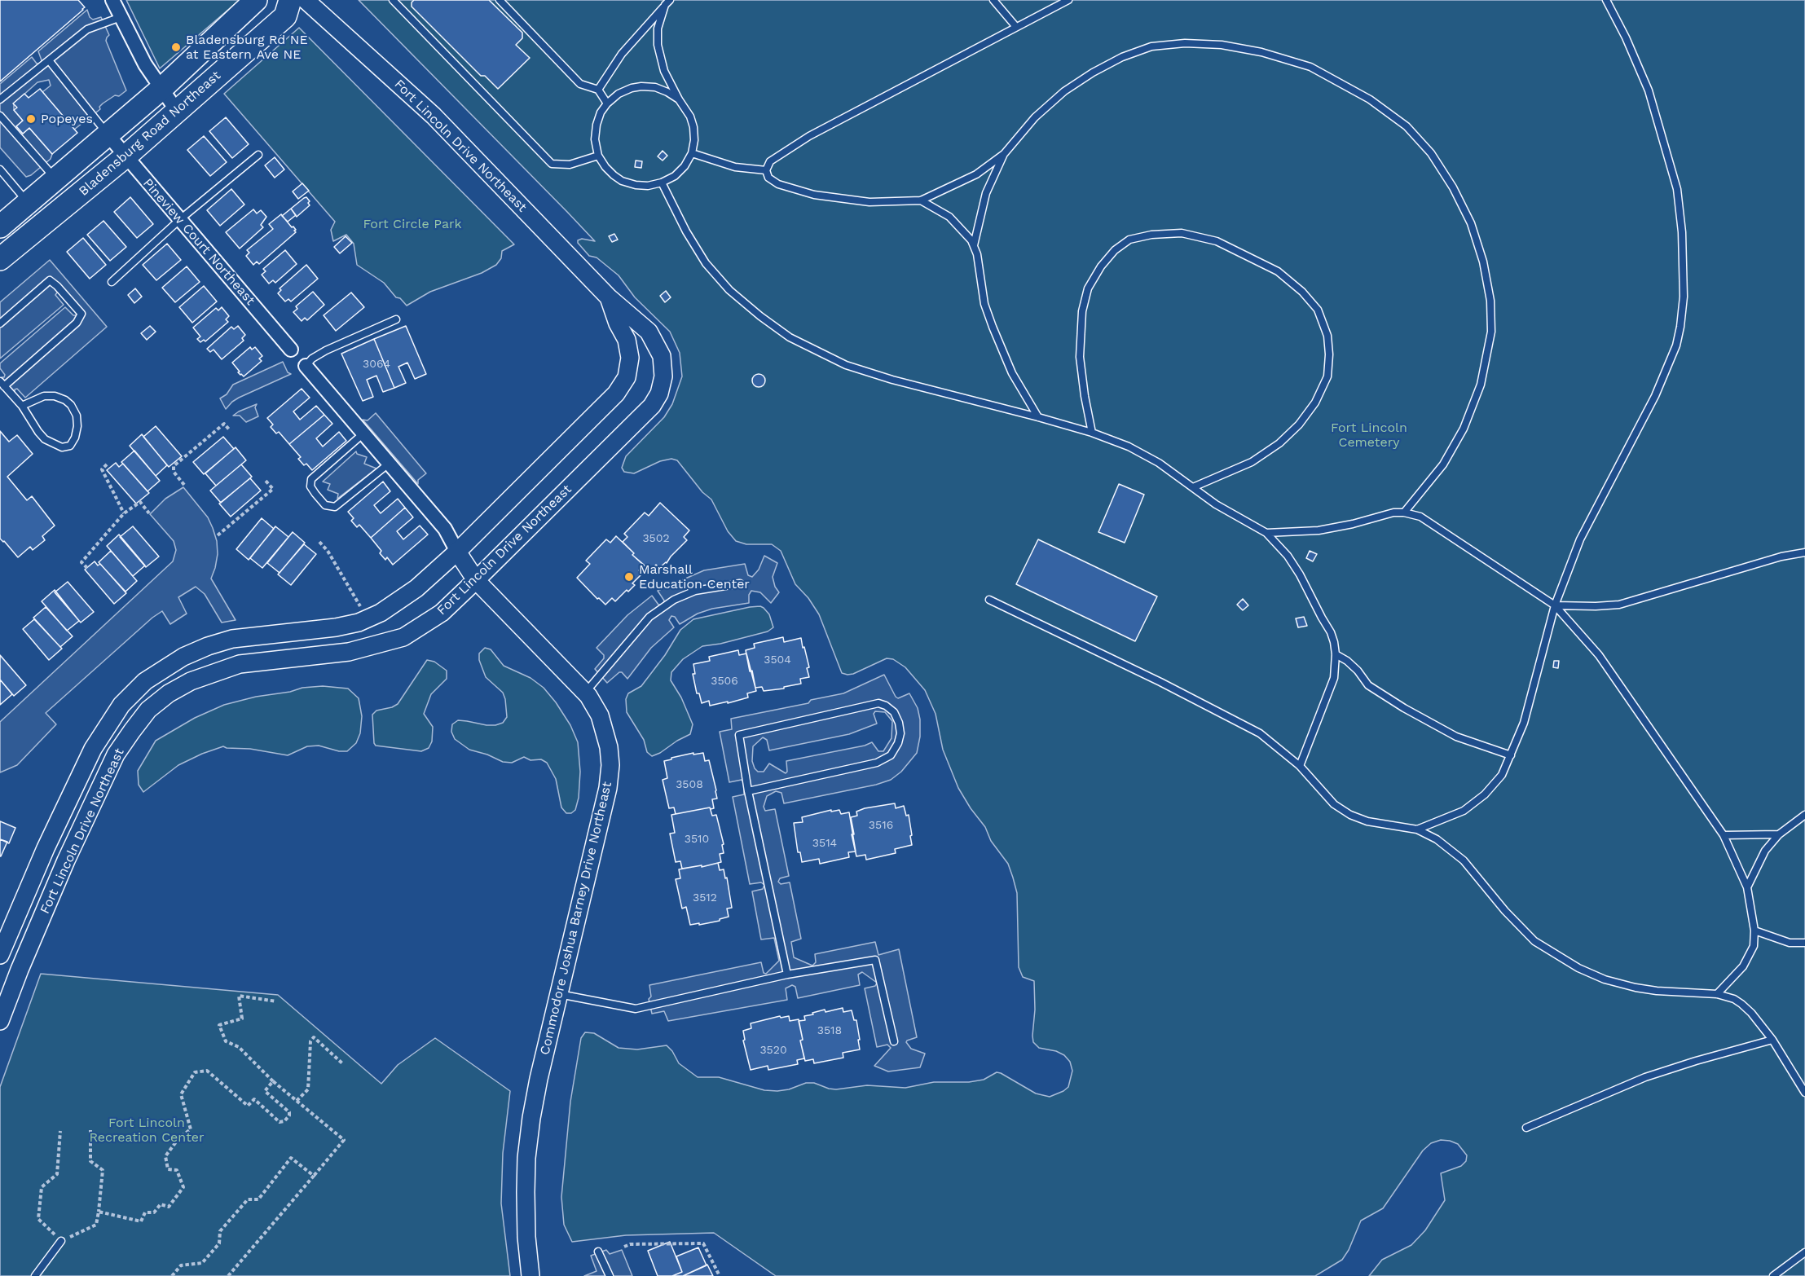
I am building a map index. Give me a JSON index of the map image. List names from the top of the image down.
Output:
{
  "streets": {
    "main road": ["Bladensburg Road Northeast"],
    "street": ["Fort Lincoln Drive Northeast", "Pineview Court Northeast", "Commodore Joshua Barney Drive Northeast"]
  },
  "crossings": [
    ["Bladensburg Road Northeast", "Pineview Court Northeast"],
    ["Fort Lincoln Drive Northeast", "Commodore Joshua Barney Drive Northeast"]
  ],
  "parks": ["Fort Circle Park", "Fort Lincoln Cemetery", "Fort Lincoln Recreation Center"],
  "places": ["Bladensburg Rd NE at Eastern Ave NE", "Popeyes", "Marshall Education Center"],
  "house_numbers": [
    "3064",
    "3502",
    "3504",
    "3506",
    "3508",
    "3516",
    "3510",
    "3514",
    "3512",
    "3518",
    "3520"
  ]
}
